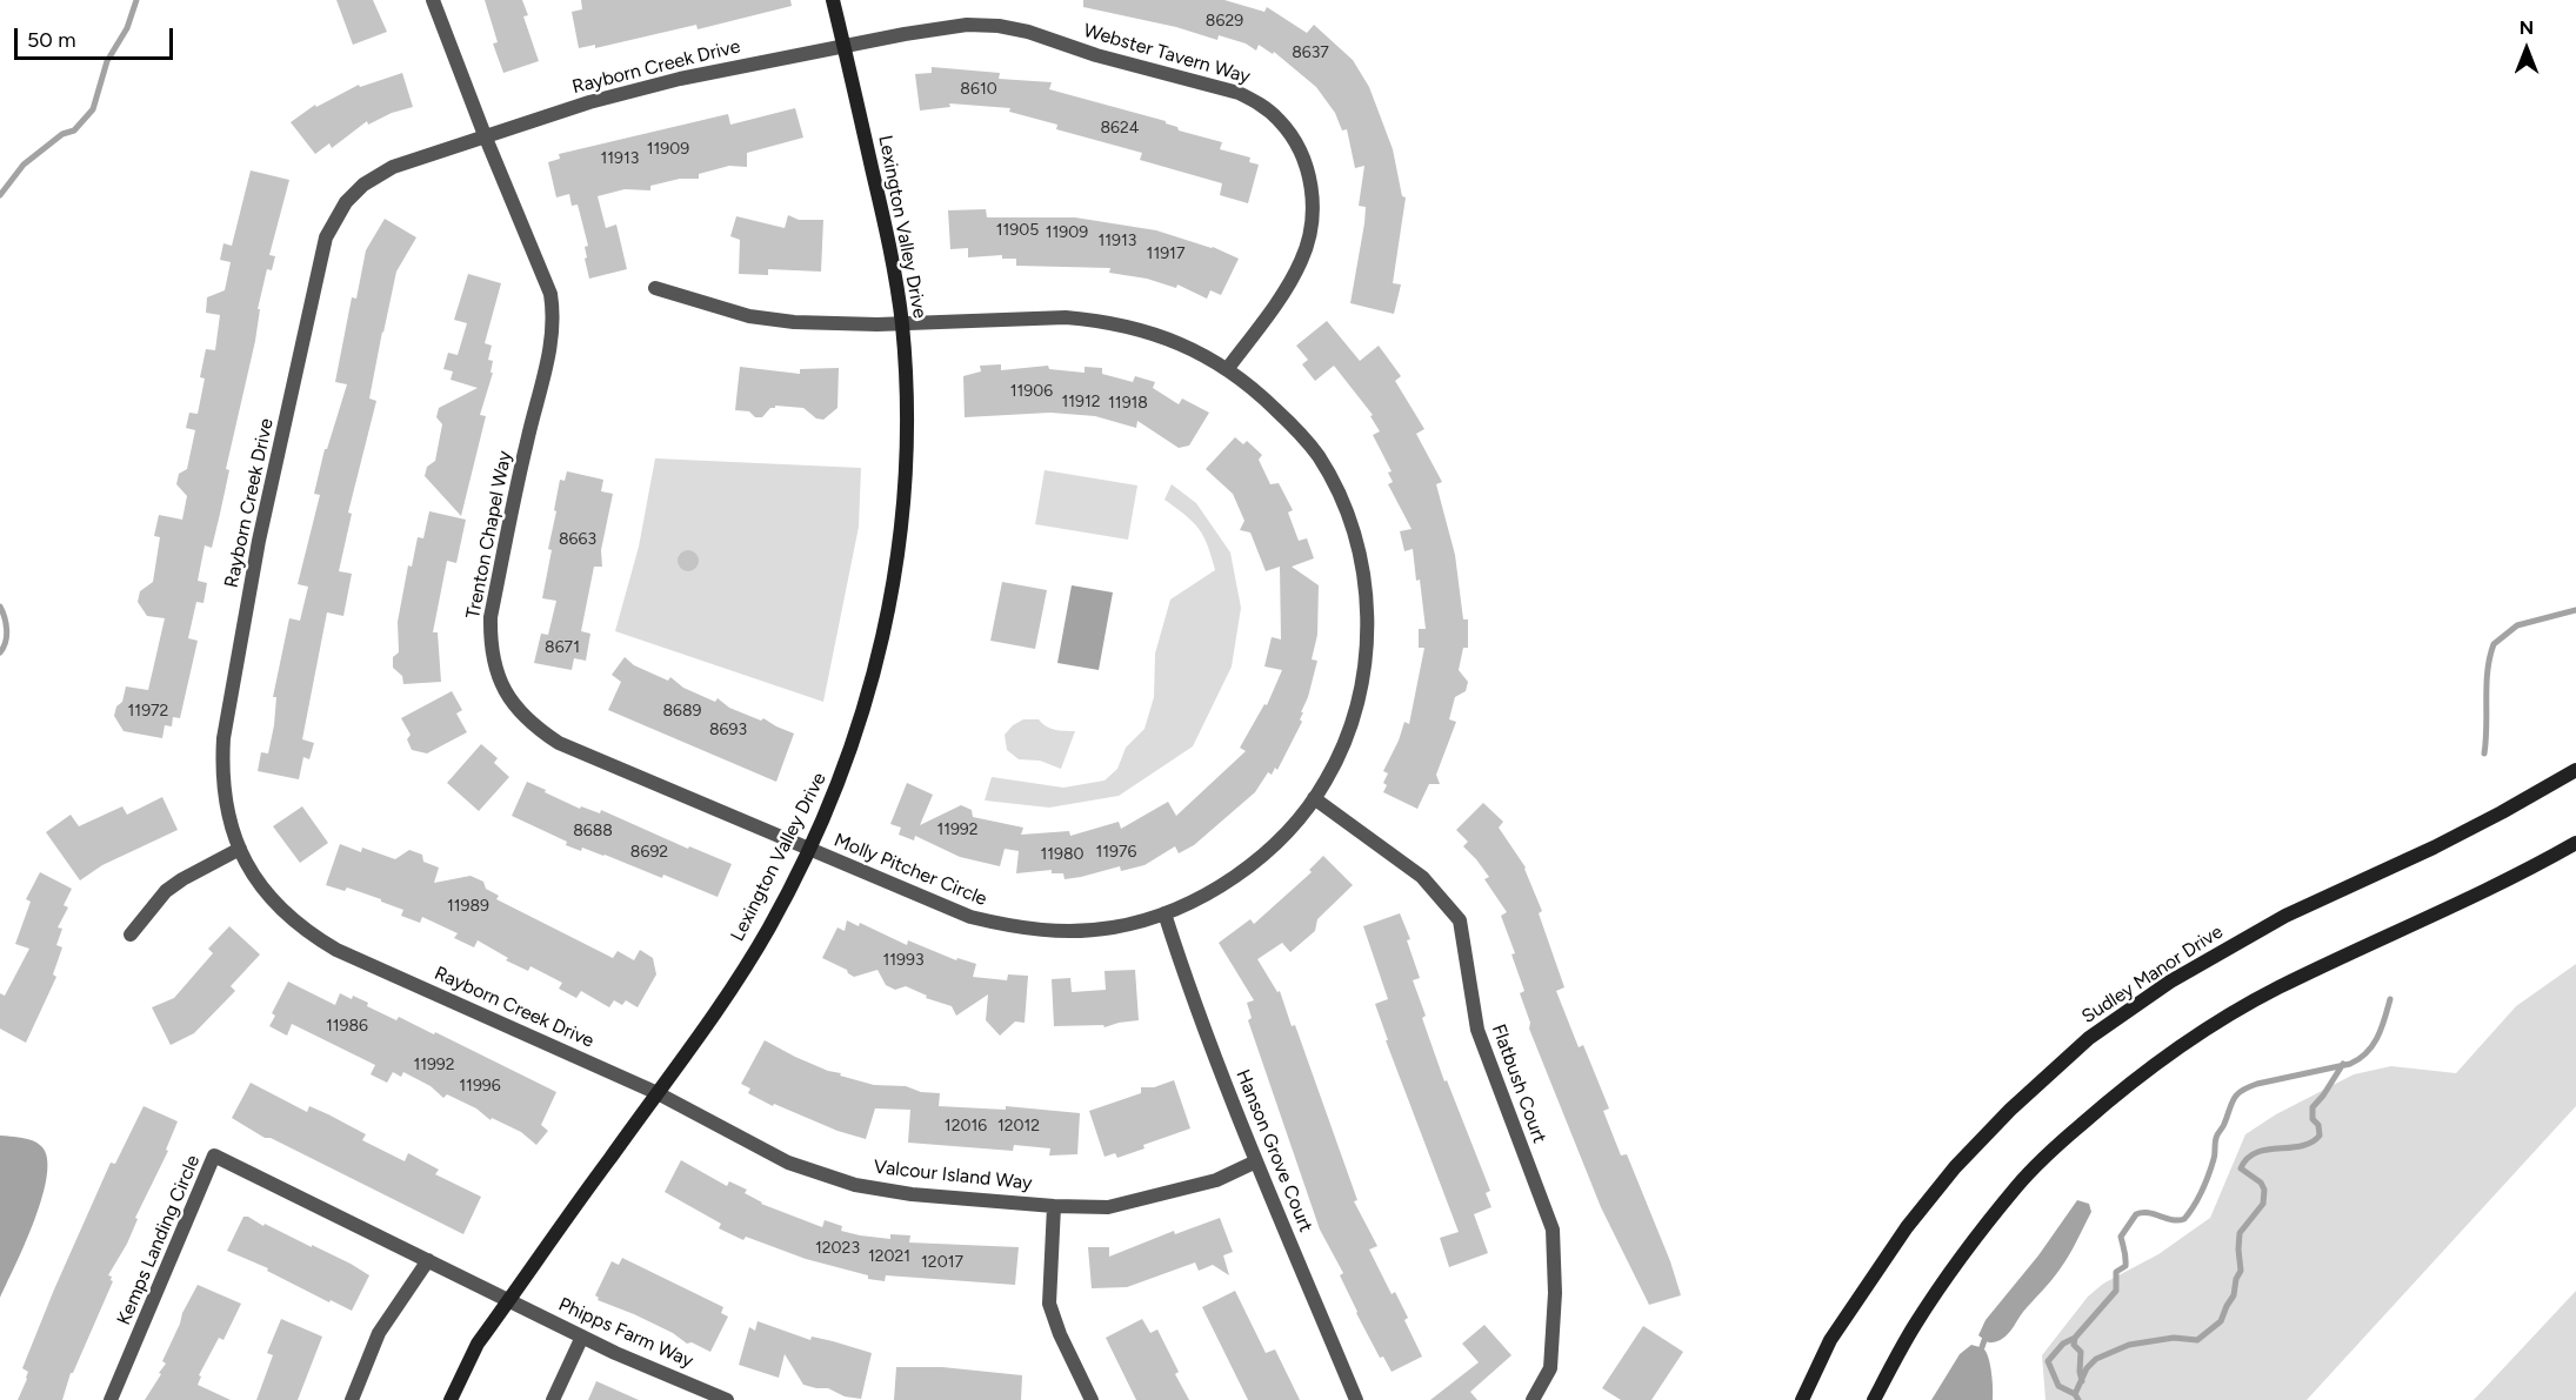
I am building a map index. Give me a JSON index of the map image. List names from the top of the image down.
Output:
{
  "streets": {
    "main road": ["Lexington Valley Drive", "Sudley Manor Drive"],
    "street": [
      "Webster Tavern Way",
      "Rayborn Creek Drive",
      "Trenton Chapel Way",
      "Molly Pitcher Circle",
      "Flatbush Court",
      "Hanson Grove Court",
      "Valcour Island Way",
      "Kemps Landing Circle",
      "Phipps Farm Way"
    ]
  },
  "crossings": [
    ["Webster Tavern Way", "Rayborn Creek Drive"],
    ["Webster Tavern Way", "Lexington Valley Drive"],
    ["Webster Tavern Way", "Molly Pitcher Circle"],
    ["Rayborn Creek Drive", "Lexington Valley Drive"],
    ["Rayborn Creek Drive", "Trenton Chapel Way"],
    ["Rayborn Creek Drive", "Valcour Island Way"],
    ["Lexington Valley Drive", "Trenton Chapel Way"],
    ["Lexington Valley Drive", "Molly Pitcher Circle"],
    ["Lexington Valley Drive", "Valcour Island Way"],
    ["Lexington Valley Drive", "Kemps Landing Circle"],
    ["Lexington Valley Drive", "Phipps Farm Way"],
    ["Trenton Chapel Way", "Molly Pitcher Circle"],
    ["Molly Pitcher Circle", "Flatbush Court"],
    ["Molly Pitcher Circle", "Hanson Grove Court"],
    ["Hanson Grove Court", "Valcour Island Way"],
    ["Kemps Landing Circle", "Phipps Farm Way"]
  ],
  "house_numbers": [
    "8629",
    "8637",
    "8610",
    "8624",
    "11909",
    "11913",
    "11905",
    "11909",
    "11913",
    "11917",
    "11906",
    "11912",
    "11918",
    "8663",
    "8671",
    "11972",
    "8689",
    "8693",
    "11992",
    "8688",
    "8692",
    "11976",
    "11980",
    "11989",
    "11993",
    "11986",
    "11992",
    "11996",
    "12016",
    "12012",
    "12023",
    "12021",
    "12017"
  ],
  "scale_bar": "50 m",
  "north": "top"
}
